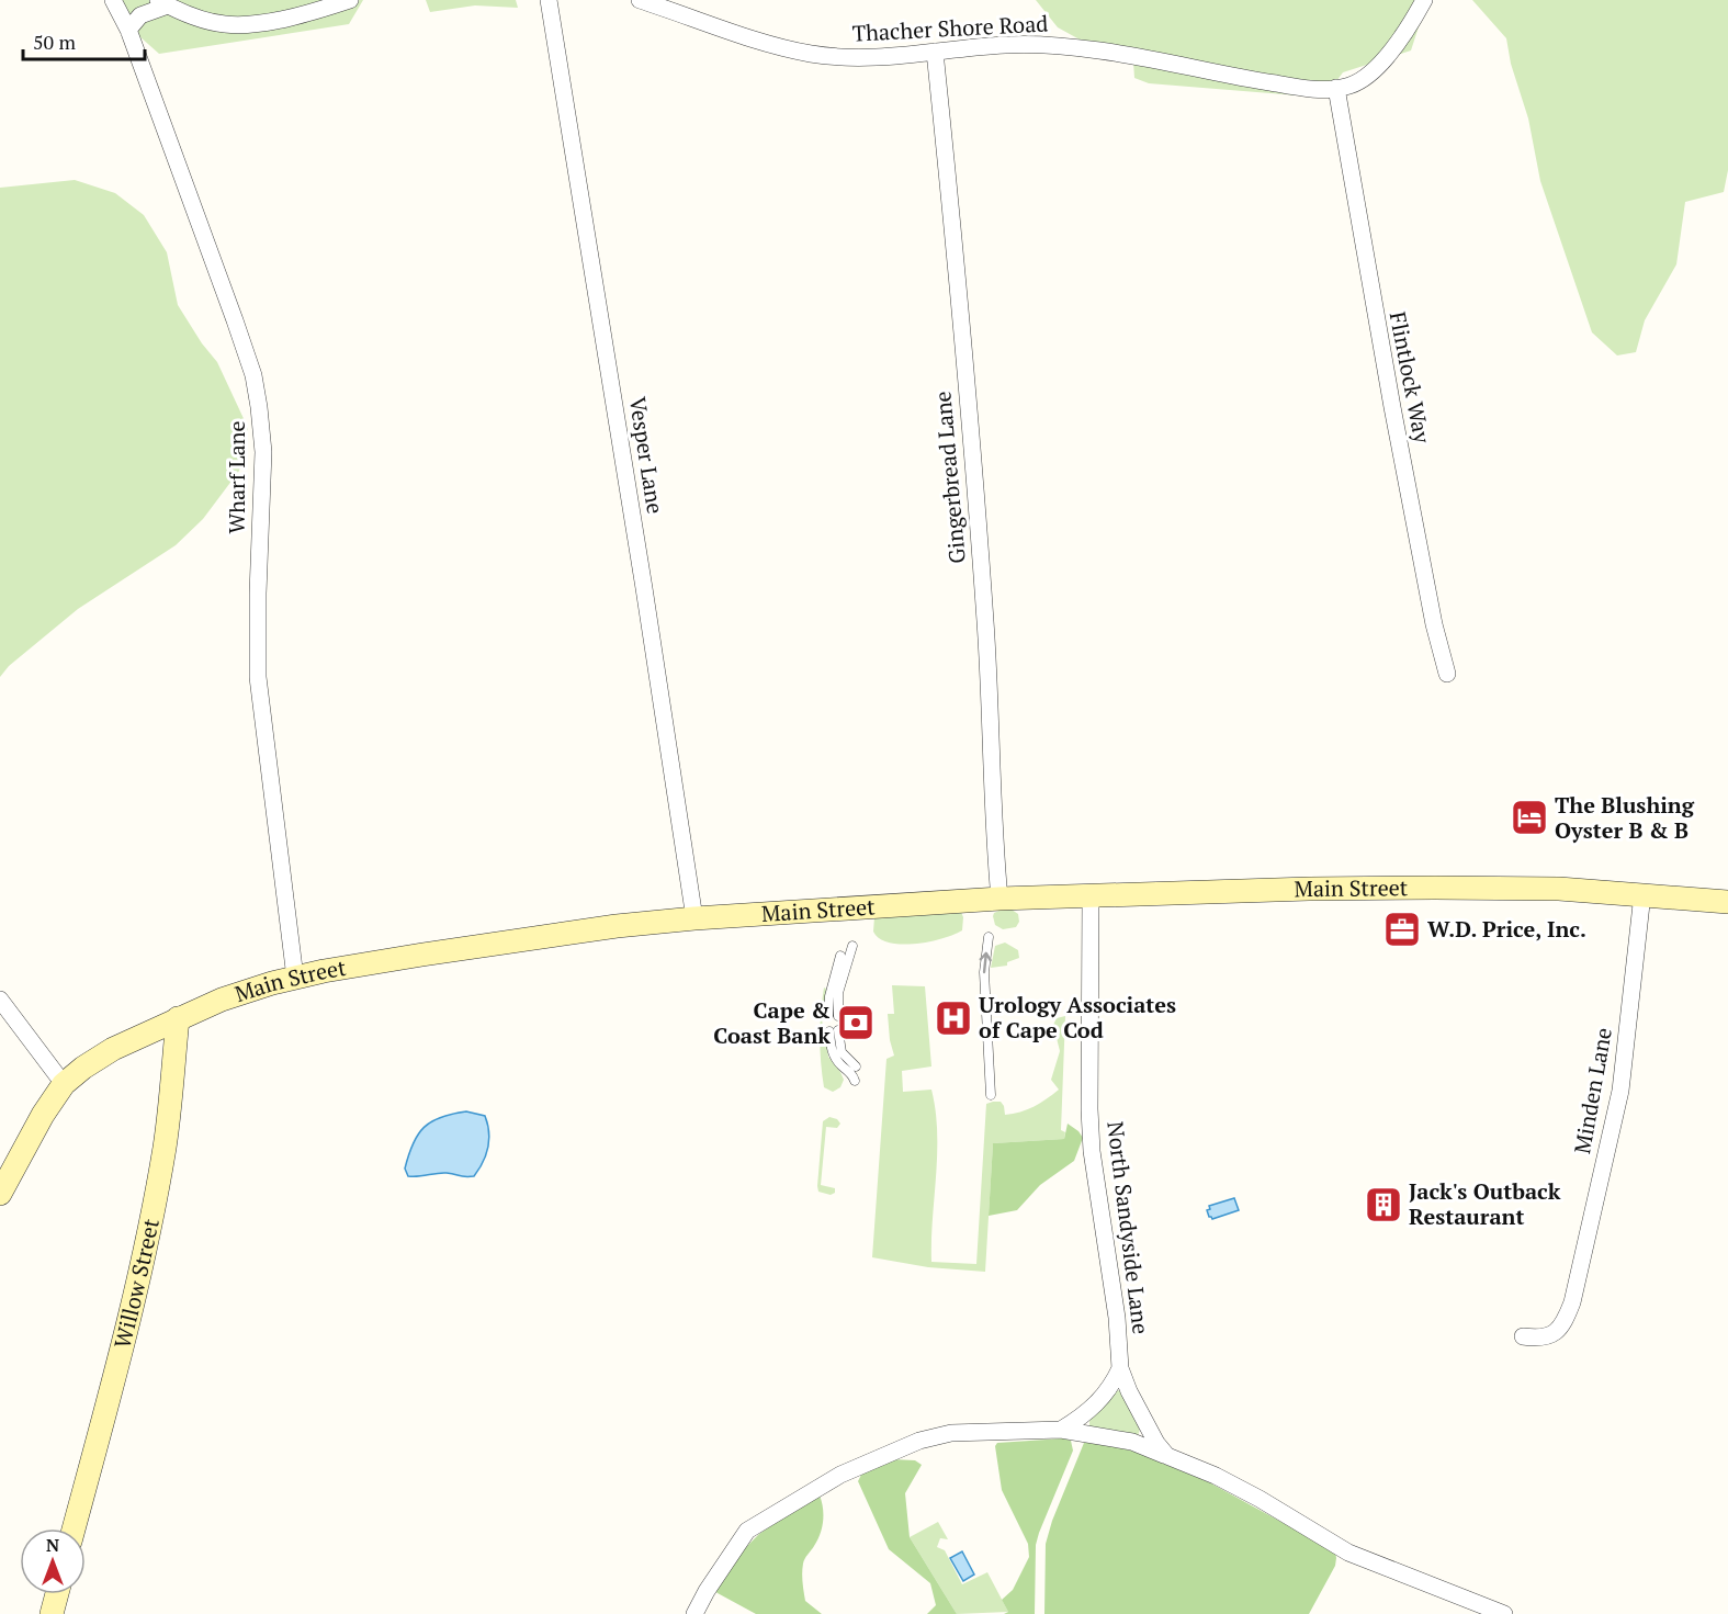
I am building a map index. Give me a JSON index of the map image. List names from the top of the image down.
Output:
{
  "streets": {
    "main road": ["Main Street", "Willow Street"],
    "street": [
      "Thacher Shore Road",
      "Flintlock Way",
      "Vesper Lane",
      "Wharf Lane",
      "Gingerbread Lane",
      "Minden Lane",
      "North Sandyside Lane"
    ]
  },
  "crossings": [
    ["Thacher Shore Road", "Flintlock Way"],
    ["Thacher Shore Road", "Gingerbread Lane"],
    ["Vesper Lane", "Main Street"],
    ["Wharf Lane", "Main Street"],
    ["Gingerbread Lane", "Main Street"],
    ["Main Street", "Minden Lane"],
    ["Main Street", "North Sandyside Lane"],
    ["Main Street", "Willow Street"]
  ],
  "places": {
    "hotel": ["The Blushing Oyster B & B"],
    "office": ["W.D. Price, Inc."],
    "hospital": ["Urology Associates of Cape Cod"],
    "bank": ["Cape & Coast Bank"],
    "building": ["Jack's Outback Restaurant"]
  },
  "scale_bar": "50 m",
  "north": "top"
}
